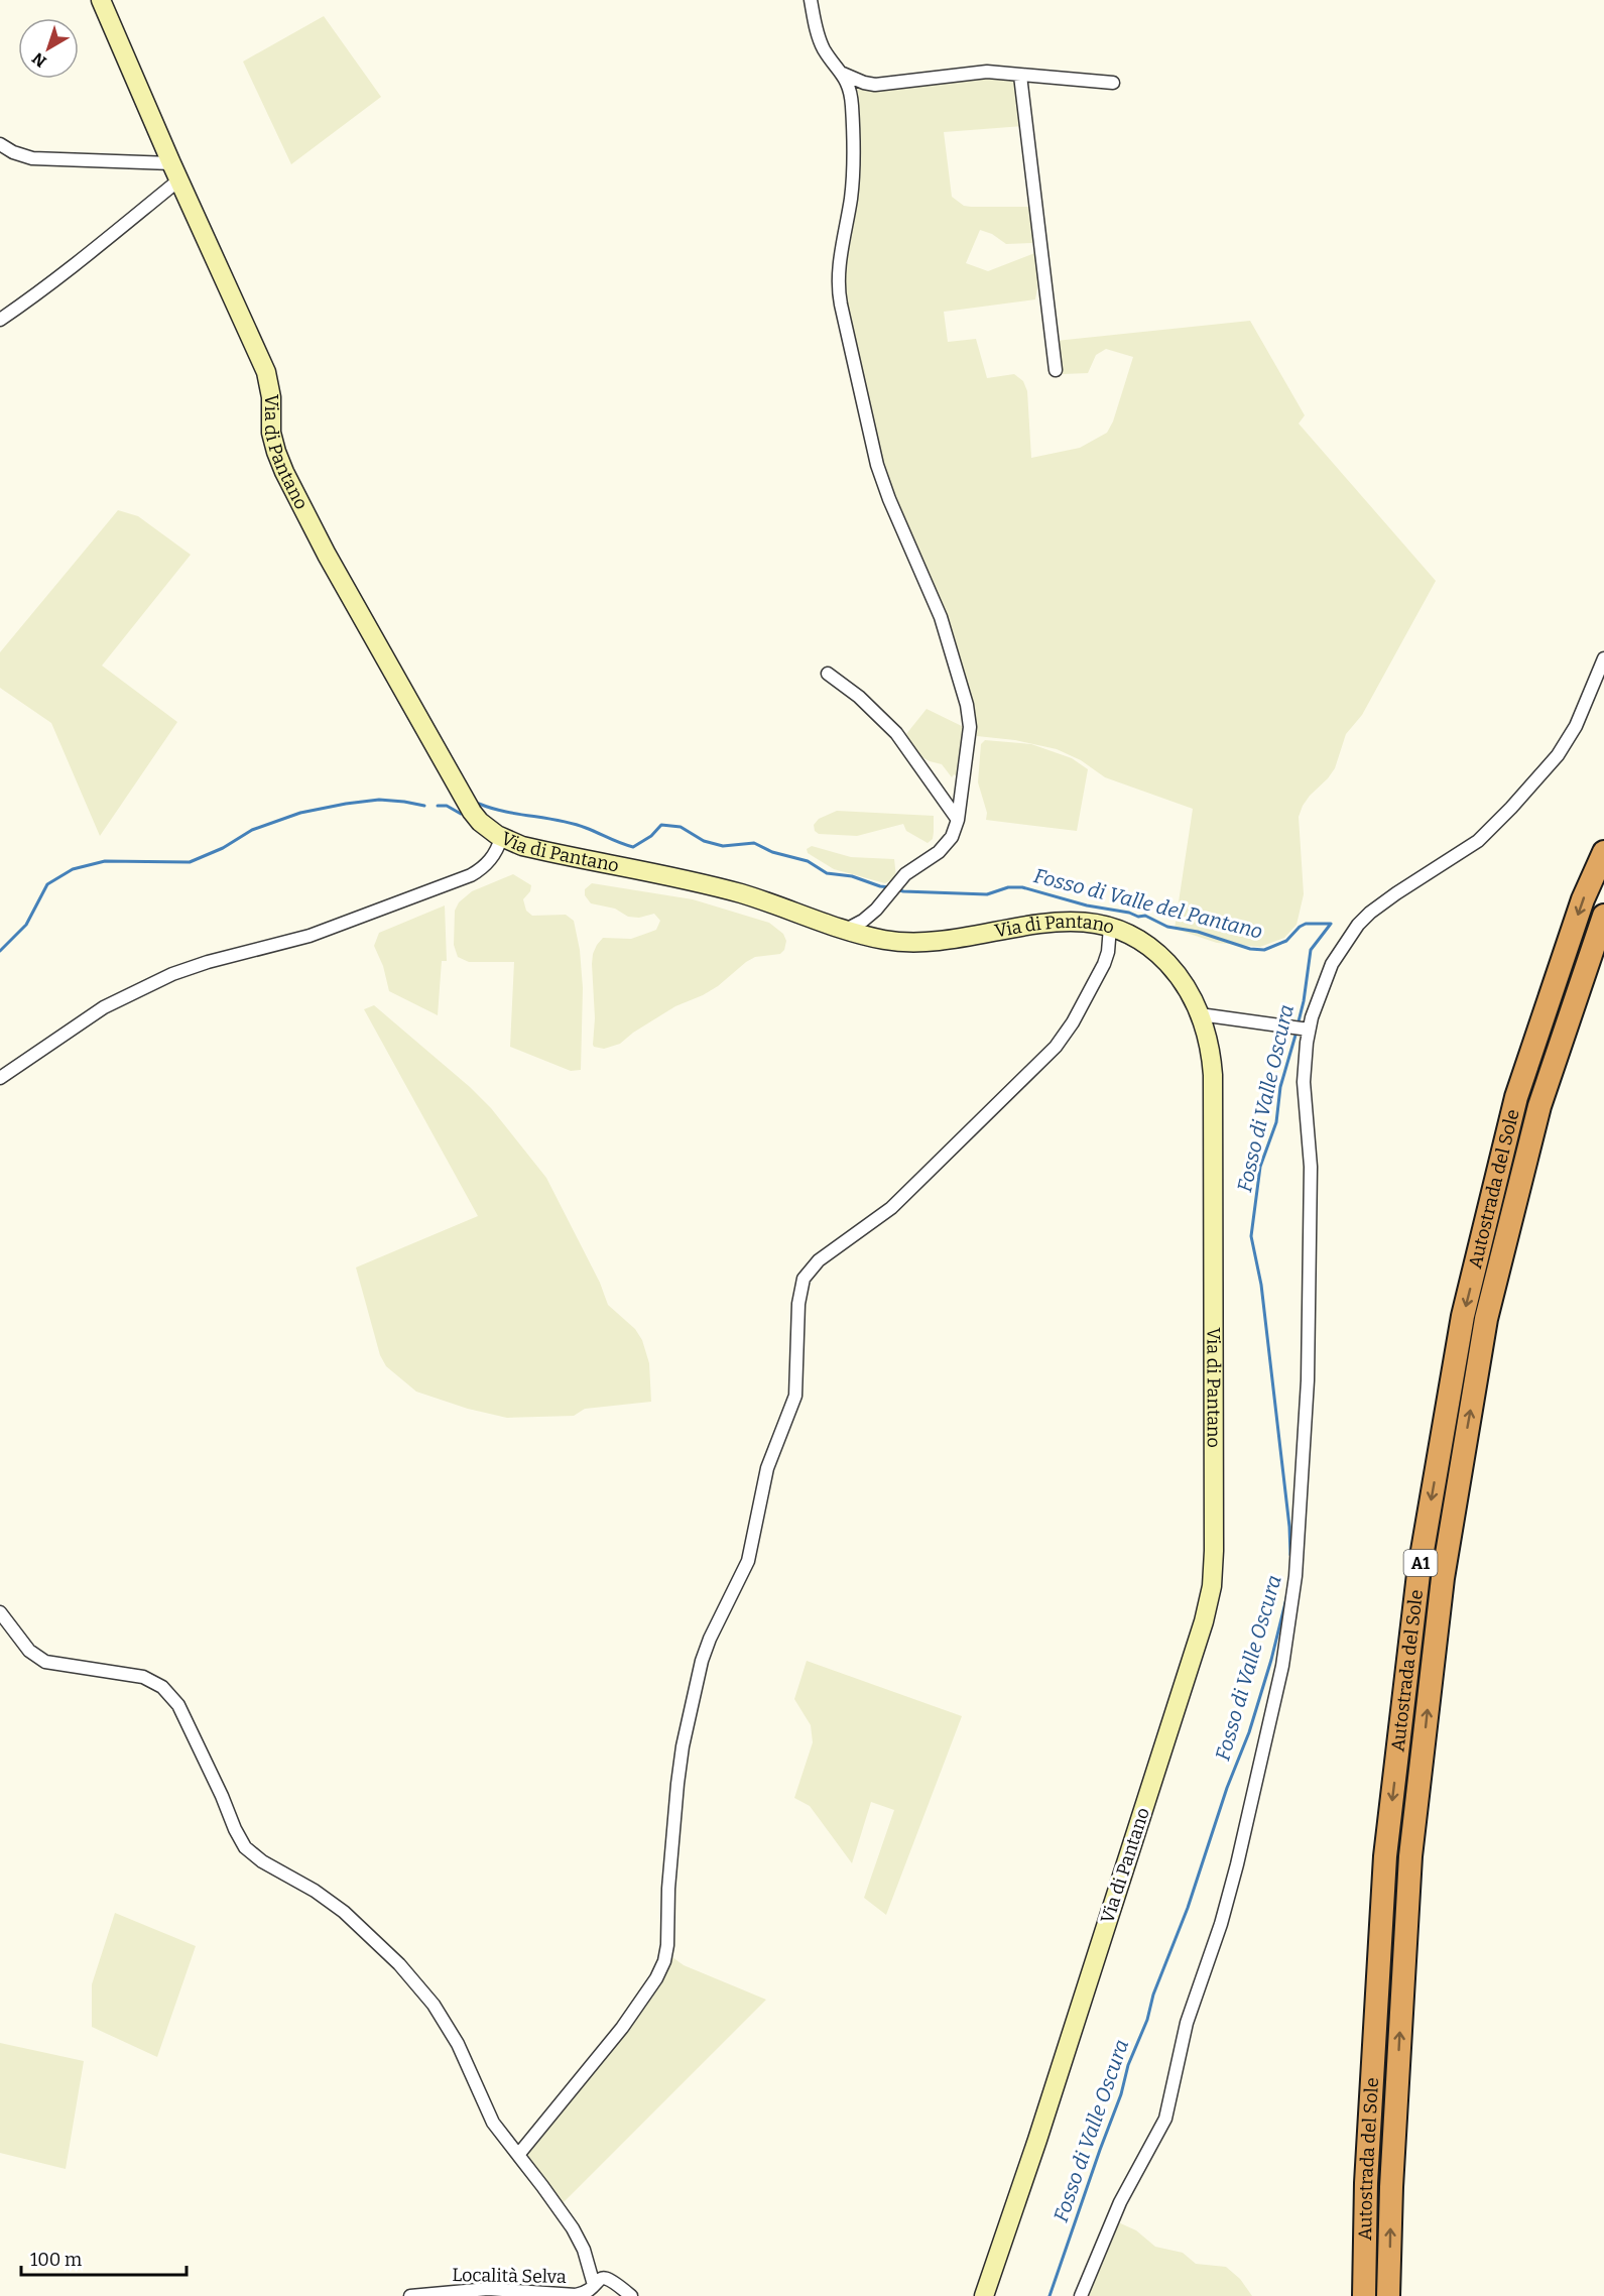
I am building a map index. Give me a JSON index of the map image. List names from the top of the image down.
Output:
{
  "streets": {
    "highway": ["Autostrada del Sole", "A1"],
    "street": ["Via di Pantano", "Località Selva"]
  },
  "water": ["Fosso di Valle del Pantano", "Fosso di Valle Oscura"],
  "scale_bar": "100 m",
  "north": "bottom left"
}
